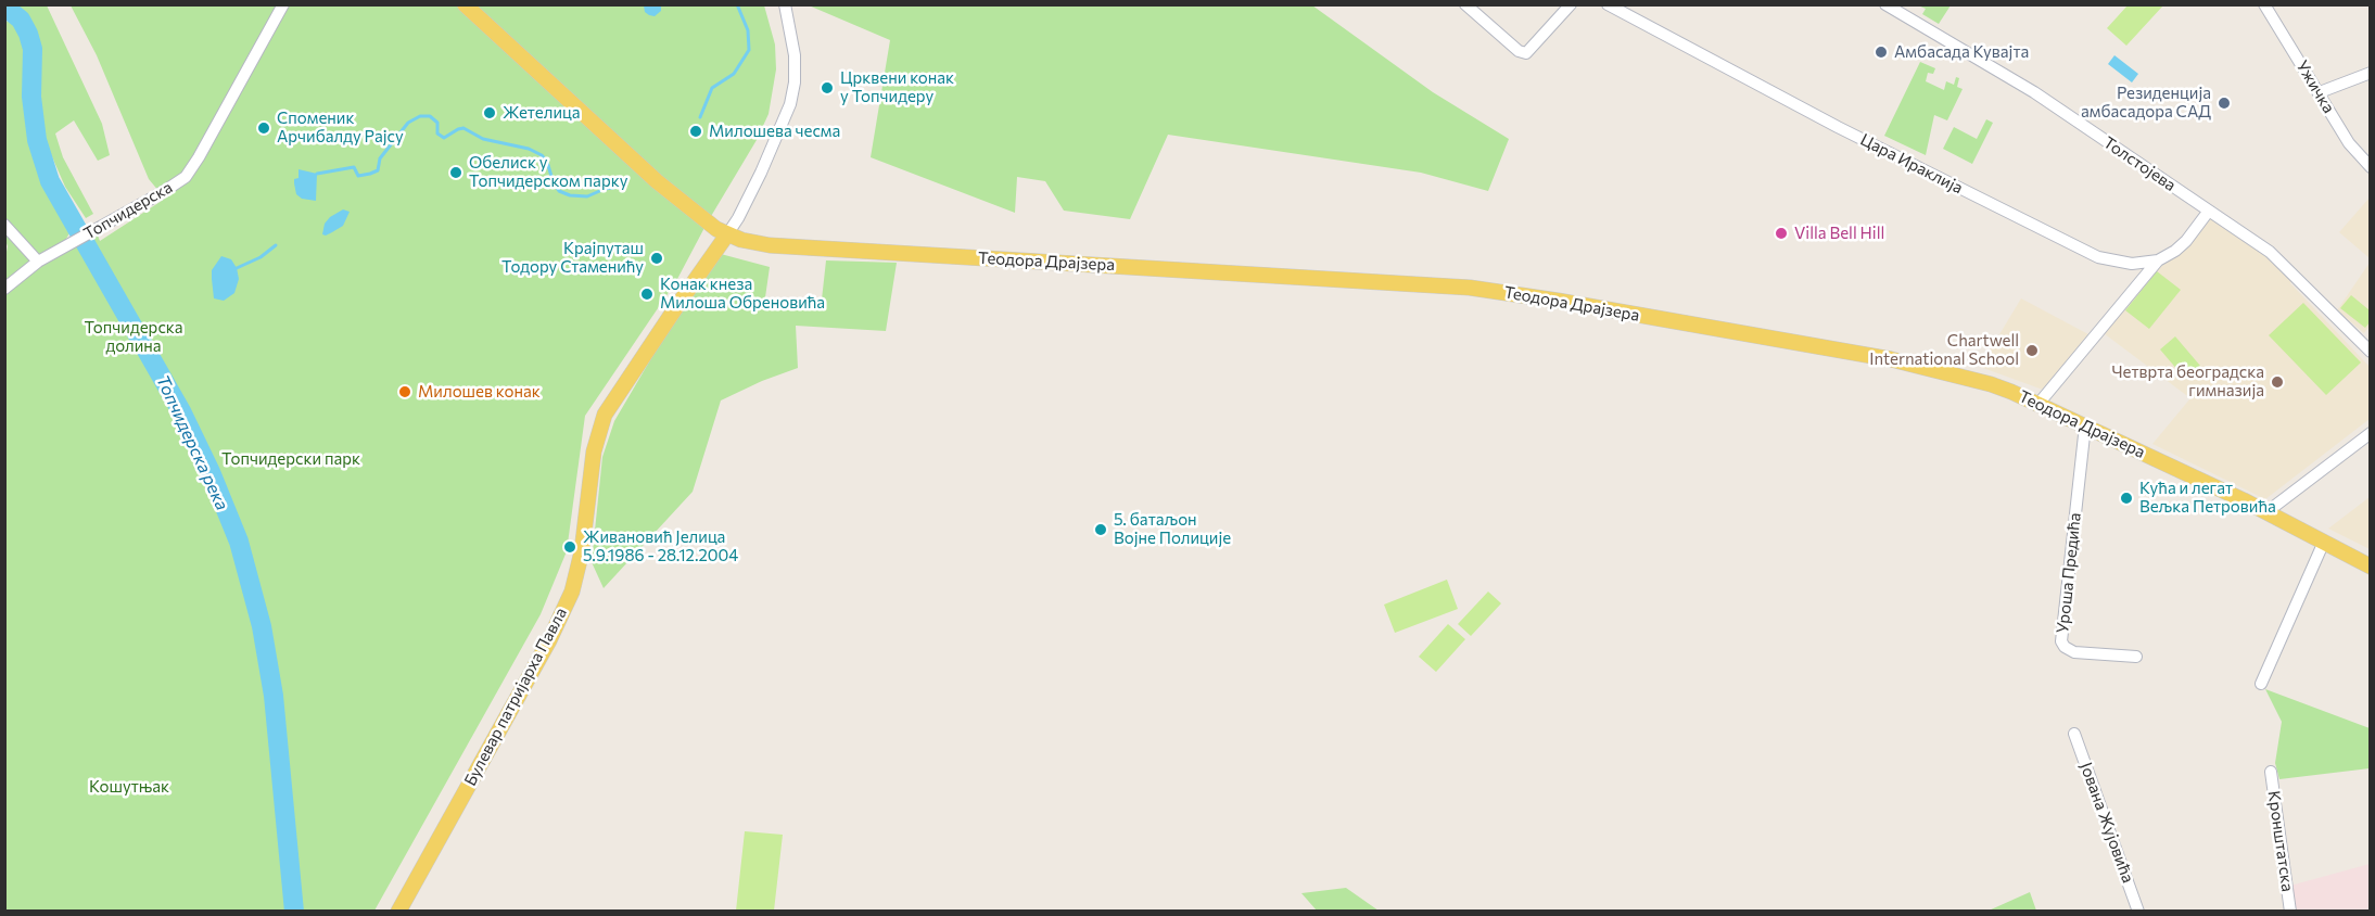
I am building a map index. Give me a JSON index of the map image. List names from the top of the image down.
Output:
{
  "streets": {
    "main road": ["Теодора Драјзера", "Булевар патријарха Павла"],
    "street": [
      "Ужичка",
      "Цара Ираклија",
      "Толстојева",
      "Топчидерска",
      "Уроша Предића",
      "Јована Жујовића",
      "Кронштатска"
    ]
  },
  "crossings": [
    ["Теодора Драјзера", "Уроша Предића"],
    ["Теодора Драјзера", "Булевар патријарха Павла"]
  ],
  "water": ["Топчидерска река"],
  "parks": ["Топчидерска долина", "Топчидерски парк", "Кошутњак"],
  "places": [
    "Амбасада Кувајта",
    "Црквени конак у Топчидеру",
    "Резиденција амбасадора САД",
    "Жетелица",
    "Споменик Арчибалду Рајсу",
    "Милошева чесма",
    "Обелиск у Топчидерском парку",
    "Villa Bell Hill",
    "Крајпуташ Тодору Стаменићу",
    "Конак кнеза Милоша Обреновића",
    "Chartwell International School",
    "Четврта београдска гимназија",
    "Милошев конак",
    "Кућа и легат Вељка Петровића",
    "5. батаљон Војне Полиције",
    "Живановић Јелица 5.9.1986 - 28.12.2004"
  ]
}
